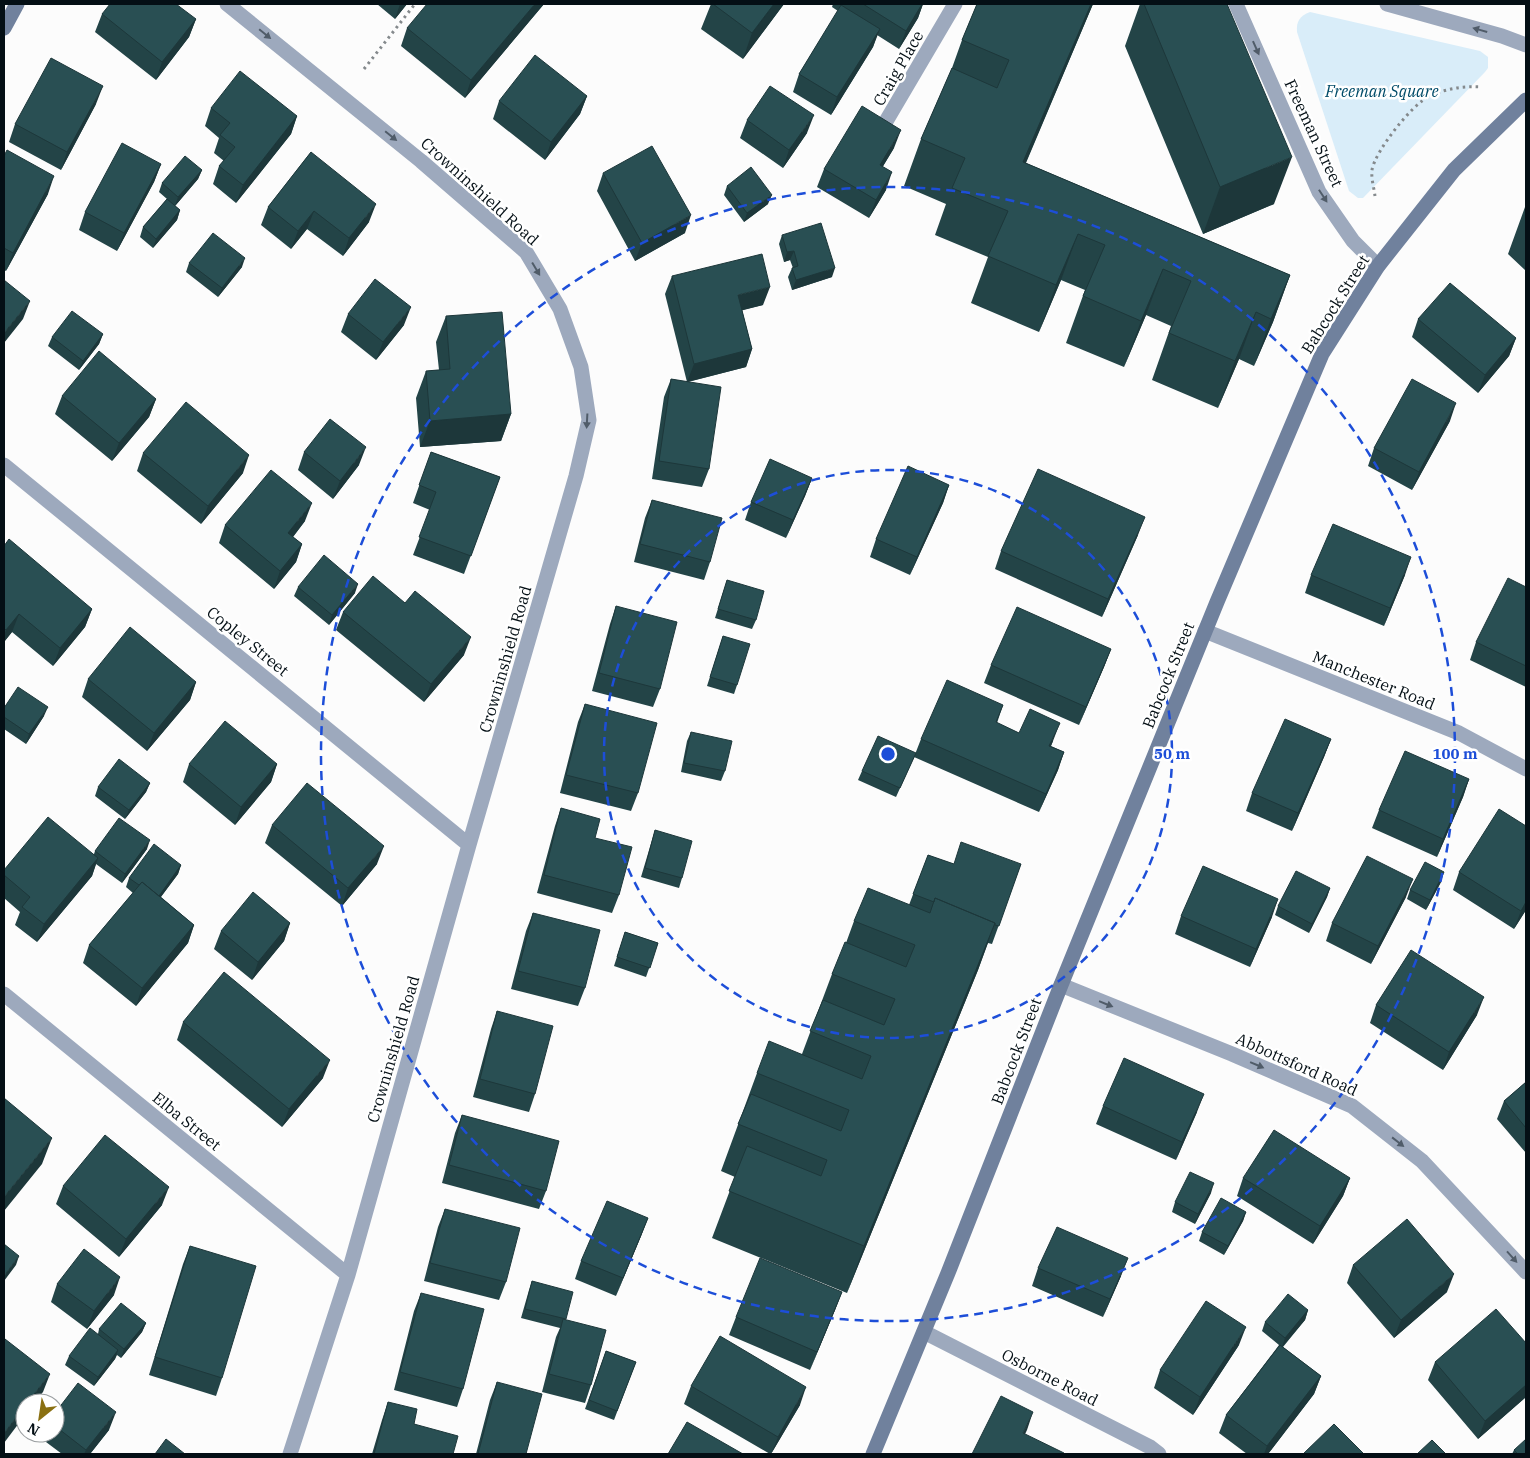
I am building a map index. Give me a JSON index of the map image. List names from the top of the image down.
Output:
{
  "streets": {
    "street": [
      "Craig Place",
      "Freeman Street",
      "Crowninshield Road",
      "Babcock Street",
      "Copley Street",
      "Manchester Road",
      "Abbottsford Road",
      "Elba Street",
      "Osborne Road"
    ]
  },
  "crossings": [
    ["Freeman Street", "Babcock Street"],
    ["Crowninshield Road", "Copley Street"],
    ["Crowninshield Road", "Elba Street"],
    ["Babcock Street", "Manchester Road"],
    ["Babcock Street", "Abbottsford Road"],
    ["Babcock Street", "Osborne Road"]
  ],
  "one_way": ["Freeman Street", "Crowninshield Road", "Abbottsford Road"],
  "parks": ["Freeman Square"],
  "north": "bottom left",
  "rings": ["50 m", "100 m"]
}
